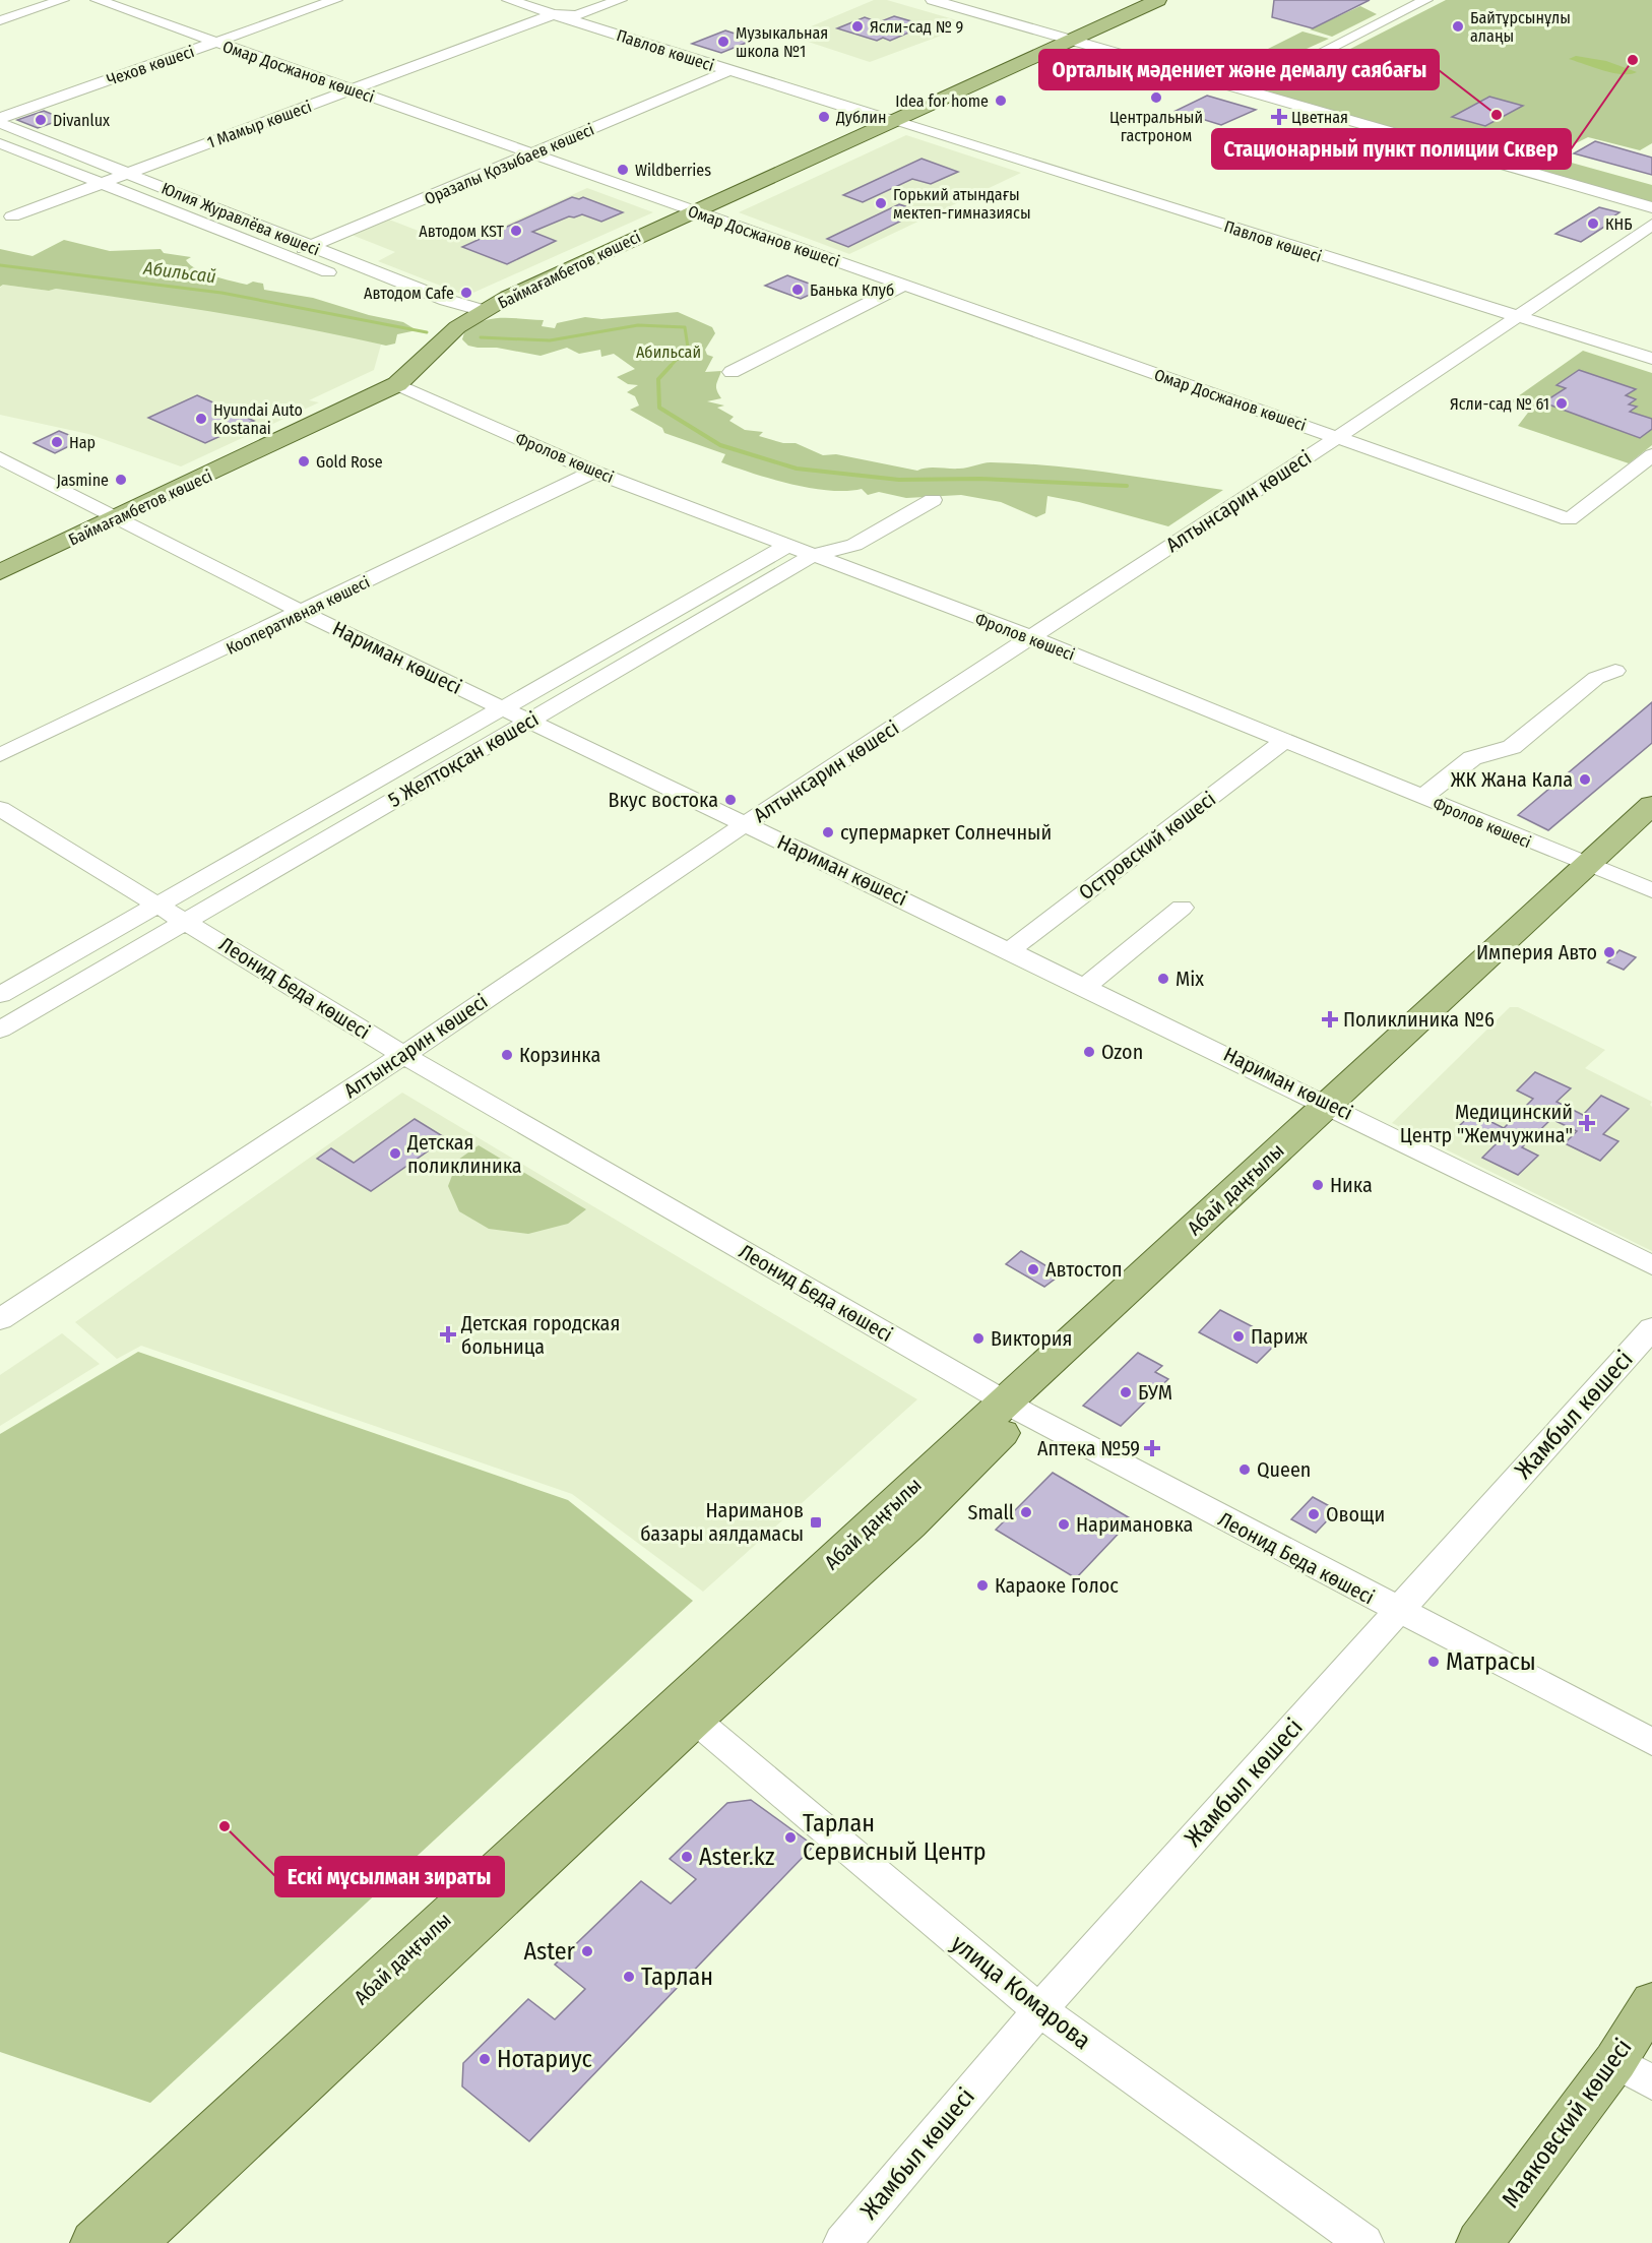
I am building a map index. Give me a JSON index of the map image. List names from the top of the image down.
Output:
{
  "streets": {
    "main road": ["Баймағамбетов көшесі", "Абай даңғылы", "Маяковский көшесі"],
    "street": [
      "Павлов көшесі",
      "Чехов көшесі",
      "Омар Досжанов көшесі",
      "1 Мамыр көшесі",
      "Оразалы Қозыбаев көшесі",
      "Юлия Журавлёва көшесі",
      "Фролов көшесі",
      "Алтынсарин көшесі",
      "Кооперативная көшесі",
      "Нариман көшесі",
      "5 Желтоқсан көшесі",
      "Островский көшесі",
      "Леонид Беда көшесі",
      "Жамбыл көшесі",
      "улица Комарова"
    ]
  },
  "crossings": [
    ["Павлов көшесі", "1 Мамыр көшесі"],
    ["Павлов көшесі", "Оразалы Қозыбаев көшесі"],
    ["Павлов көшесі", "Баймағамбетов көшесі"],
    ["Павлов көшесі", "Алтынсарин көшесі"],
    ["Чехов көшесі", "Омар Досжанов көшесі"],
    ["Чехов көшесі", "Юлия Журавлёва көшесі"],
    ["Омар Досжанов көшесі", "1 Мамыр көшесі"],
    ["Омар Досжанов көшесі", "Оразалы Қозыбаев көшесі"],
    ["Омар Досжанов көшесі", "Баймағамбетов көшесі"],
    ["Омар Досжанов көшесі", "Алтынсарин көшесі"],
    ["1 Мамыр көшесі", "Юлия Журавлёва көшесі"],
    ["Оразалы Қозыбаев көшесі", "Юлия Журавлёва көшесі"],
    ["Юлия Журавлёва көшесі", "Баймағамбетов көшесі"],
    ["Баймағамбетов көшесі", "Фролов көшесі"],
    ["Баймағамбетов көшесі", "Нариман көшесі"],
    ["Фролов көшесі", "Алтынсарин көшесі"],
    ["Фролов көшесі", "Кооперативная көшесі"],
    ["Фролов көшесі", "5 Желтоқсан көшесі"],
    ["Фролов көшесі", "Островский көшесі"],
    ["Фролов көшесі", "Абай даңғылы"],
    ["Алтынсарин көшесі", "Нариман көшесі"],
    ["Алтынсарин көшесі", "Леонид Беда көшесі"],
    ["Кооперативная көшесі", "Нариман көшесі"],
    ["Нариман көшесі", "5 Желтоқсан көшесі"],
    ["Нариман көшесі", "Островский көшесі"],
    ["Нариман көшесі", "Абай даңғылы"],
    ["5 Желтоқсан көшесі", "Леонид Беда көшесі"],
    ["Леонид Беда көшесі", "Абай даңғылы"],
    ["Леонид Беда көшесі", "Жамбыл көшесі"],
    ["Абай даңғылы", "улица Комарова"],
    ["Жамбыл көшесі", "улица Комарова"]
  ],
  "water": ["Абильсай"],
  "parks": ["Абильсай"],
  "places": {
    "other": [
      "Ясли-сад № 9",
      "Байтұрсынұлы алаңы",
      "Музыкальная школа №1",
      "Стационарный пункт полиции Сквер",
      "Центральный гастроном",
      "Idea for home",
      "Орталық мәдениет және демалу саябағы",
      "Дублин",
      "Divanlux",
      "Wildberries",
      "Горький атындағы мектеп-гимназиясы",
      "КНБ",
      "Автодом KST",
      "Банька Клуб",
      "Автодом Cafe",
      "Ясли-сад № 61",
      "Hyundai Auto Kostanai",
      "Нар",
      "Gold Rose",
      "Jasmine",
      "ЖК Жана Кала",
      "Вкус востока",
      "супермаркет Солнечный",
      "Империя Авто",
      "Mix",
      "Ozon",
      "Корзинка",
      "Детская поликлиника",
      "Ника",
      "Автостоп",
      "Париж",
      "Виктория",
      "БУМ",
      "Queen",
      "Small",
      "Овощи",
      "Наримановка",
      "Караоке Голос",
      "Матрасы",
      "Ескі мұсылман зираты",
      "Тарлан Сервисный Центр",
      "Aster.kz",
      "Aster",
      "Тарлан",
      "Нотариус"
    ],
    "health": [
      "Цветная",
      "Поликлиника №6",
      "Медицинский Центр \"Жемчужина\"",
      "Детская городская больница",
      "Аптека №59"
    ],
    "transit": ["Нариманов базары аялдамасы"]
  }
}
